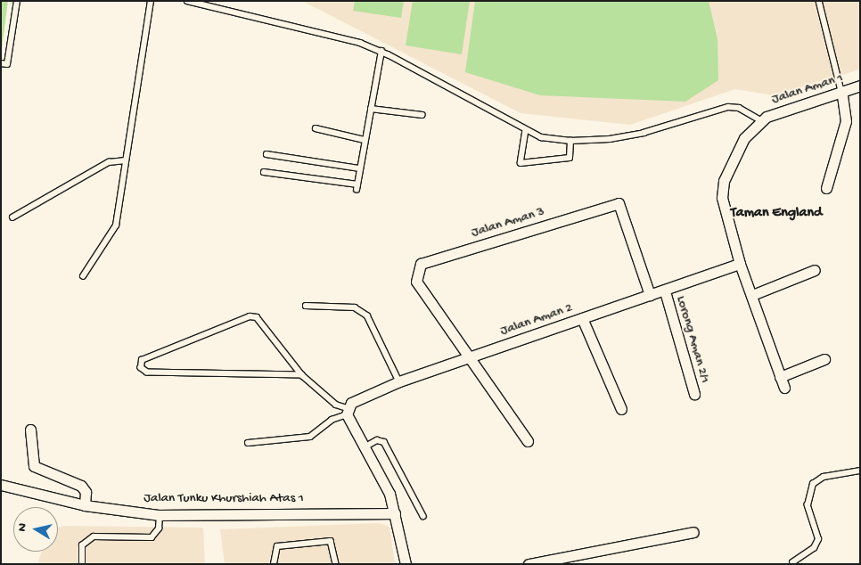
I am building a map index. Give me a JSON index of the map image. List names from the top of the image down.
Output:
{
  "streets": {
    "street": [
      "Jalan Aman 1",
      "Jalan Aman 3",
      "Jalan Aman 2",
      "Lorong Aman 2/1",
      "Jalan Tunku Khurshiah Atas 1"
    ]
  },
  "crossings": [
    ["Jalan Aman 1", "Jalan Aman 2"],
    ["Jalan Aman 3", "Jalan Aman 2"],
    ["Jalan Aman 2", "Lorong Aman 2/1"]
  ],
  "districts": ["Taman England"],
  "north": "left"
}
